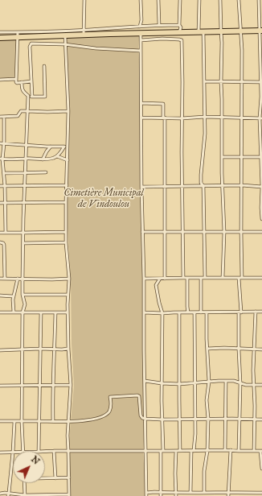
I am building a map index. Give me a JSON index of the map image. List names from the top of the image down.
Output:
{
  "parks": ["Cimetière Municipal de Vindoulou"],
  "north": "top right"
}
